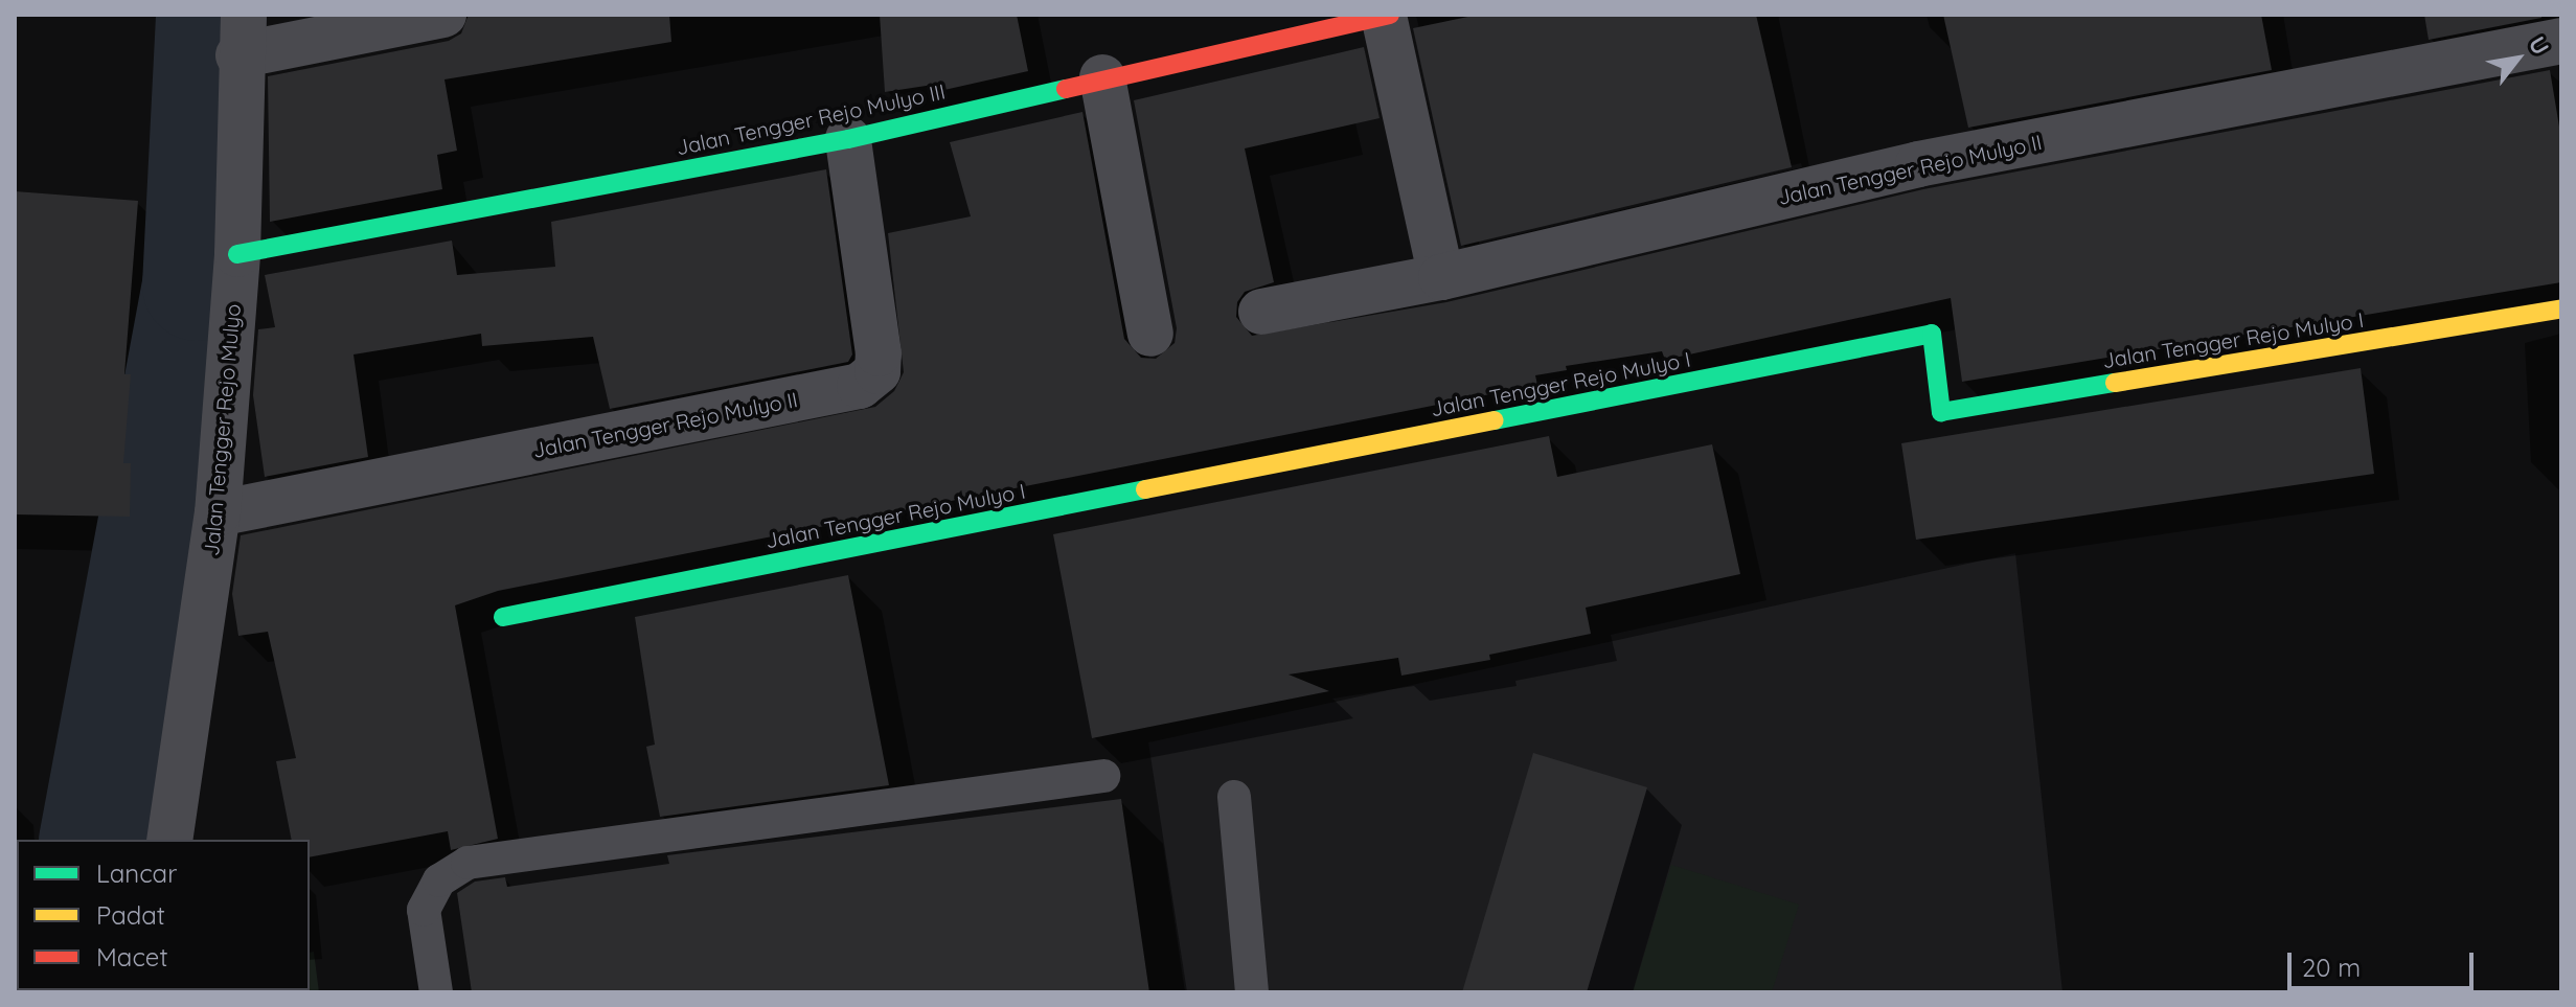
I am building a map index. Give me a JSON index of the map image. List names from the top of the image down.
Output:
{
  "streets": {
    "street": [
      "Jalan Tengger Rejo Mulyo III",
      "Jalan Tengger Rejo Mulyo II",
      "Jalan Tengger Rejo Mulyo I",
      "Jalan Tengger Rejo Mulyo"
    ]
  },
  "crossings": [
    ["Jalan Tengger Rejo Mulyo III", "Jalan Tengger Rejo Mulyo II"],
    ["Jalan Tengger Rejo Mulyo III", "Jalan Tengger Rejo Mulyo"],
    ["Jalan Tengger Rejo Mulyo II", "Jalan Tengger Rejo Mulyo"]
  ],
  "legend": ["Lancar", "Padat", "Macet"],
  "scale_bar": "20 m",
  "north": "top right"
}
